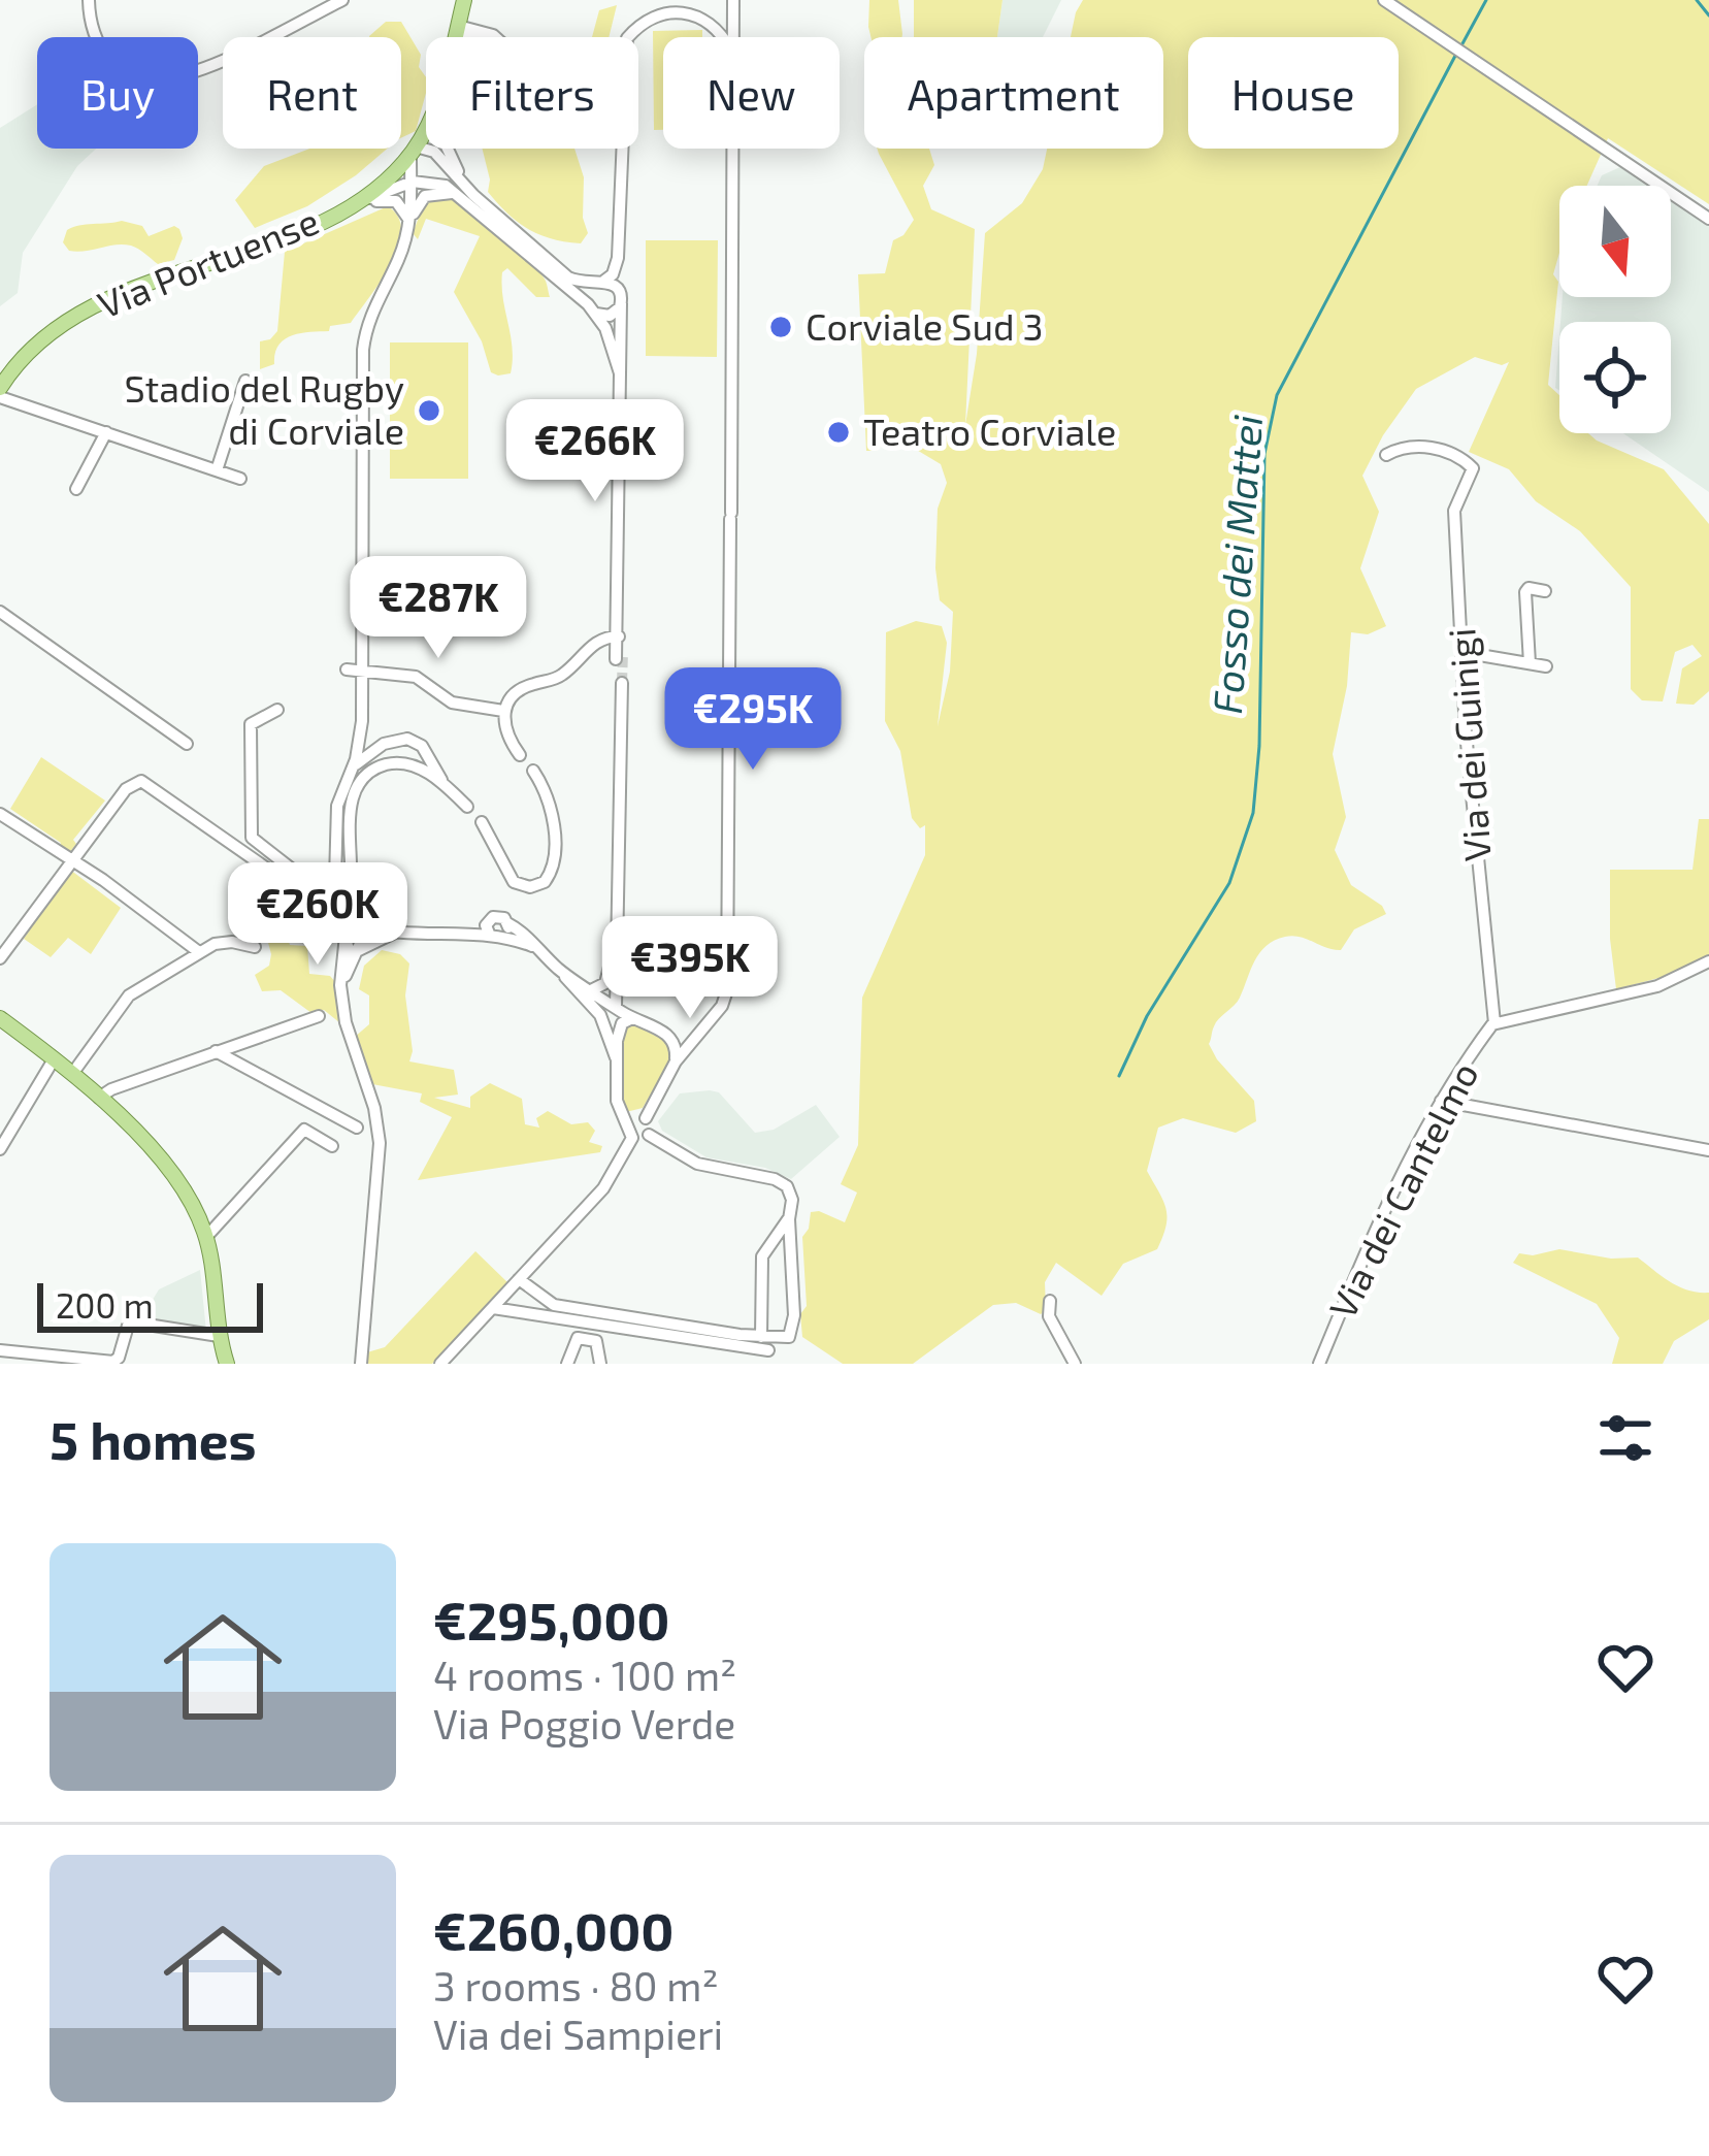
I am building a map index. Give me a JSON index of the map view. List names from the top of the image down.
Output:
{
  "streets": {
    "main road": ["Via Portuense"],
    "street": ["Via dei Guinigi", "Via dei Cantelmo"]
  },
  "crossings": [
    ["Via dei Guinigi", "Via dei Cantelmo"]
  ],
  "water": ["Fosso dei Mattei"],
  "places": ["Corviale Sud 3", "Stadio del Rugby di Corviale", "Teatro Corviale"],
  "scale_bar": "200 m",
  "north": "bottom",
  "page": {
    "chip": [
      "Buy",
      "Rent",
      "Filters",
      "New",
      "Apartment",
      "House"
    ],
    "price": [
      "€266K",
      "€287K",
      "€295K",
      "€260K",
      "€395K"
    ],
    "scale": "200 m",
    "heading": "5 homes",
    "list": [
      {
        "name": "€295,000",
        "note": "4 rooms · 100 m² · Via Poggio Verde"
      },
      {
        "name": "€260,000",
        "note": "3 rooms · 80 m² · Via dei Sampieri"
      }
    ]
  }
}
